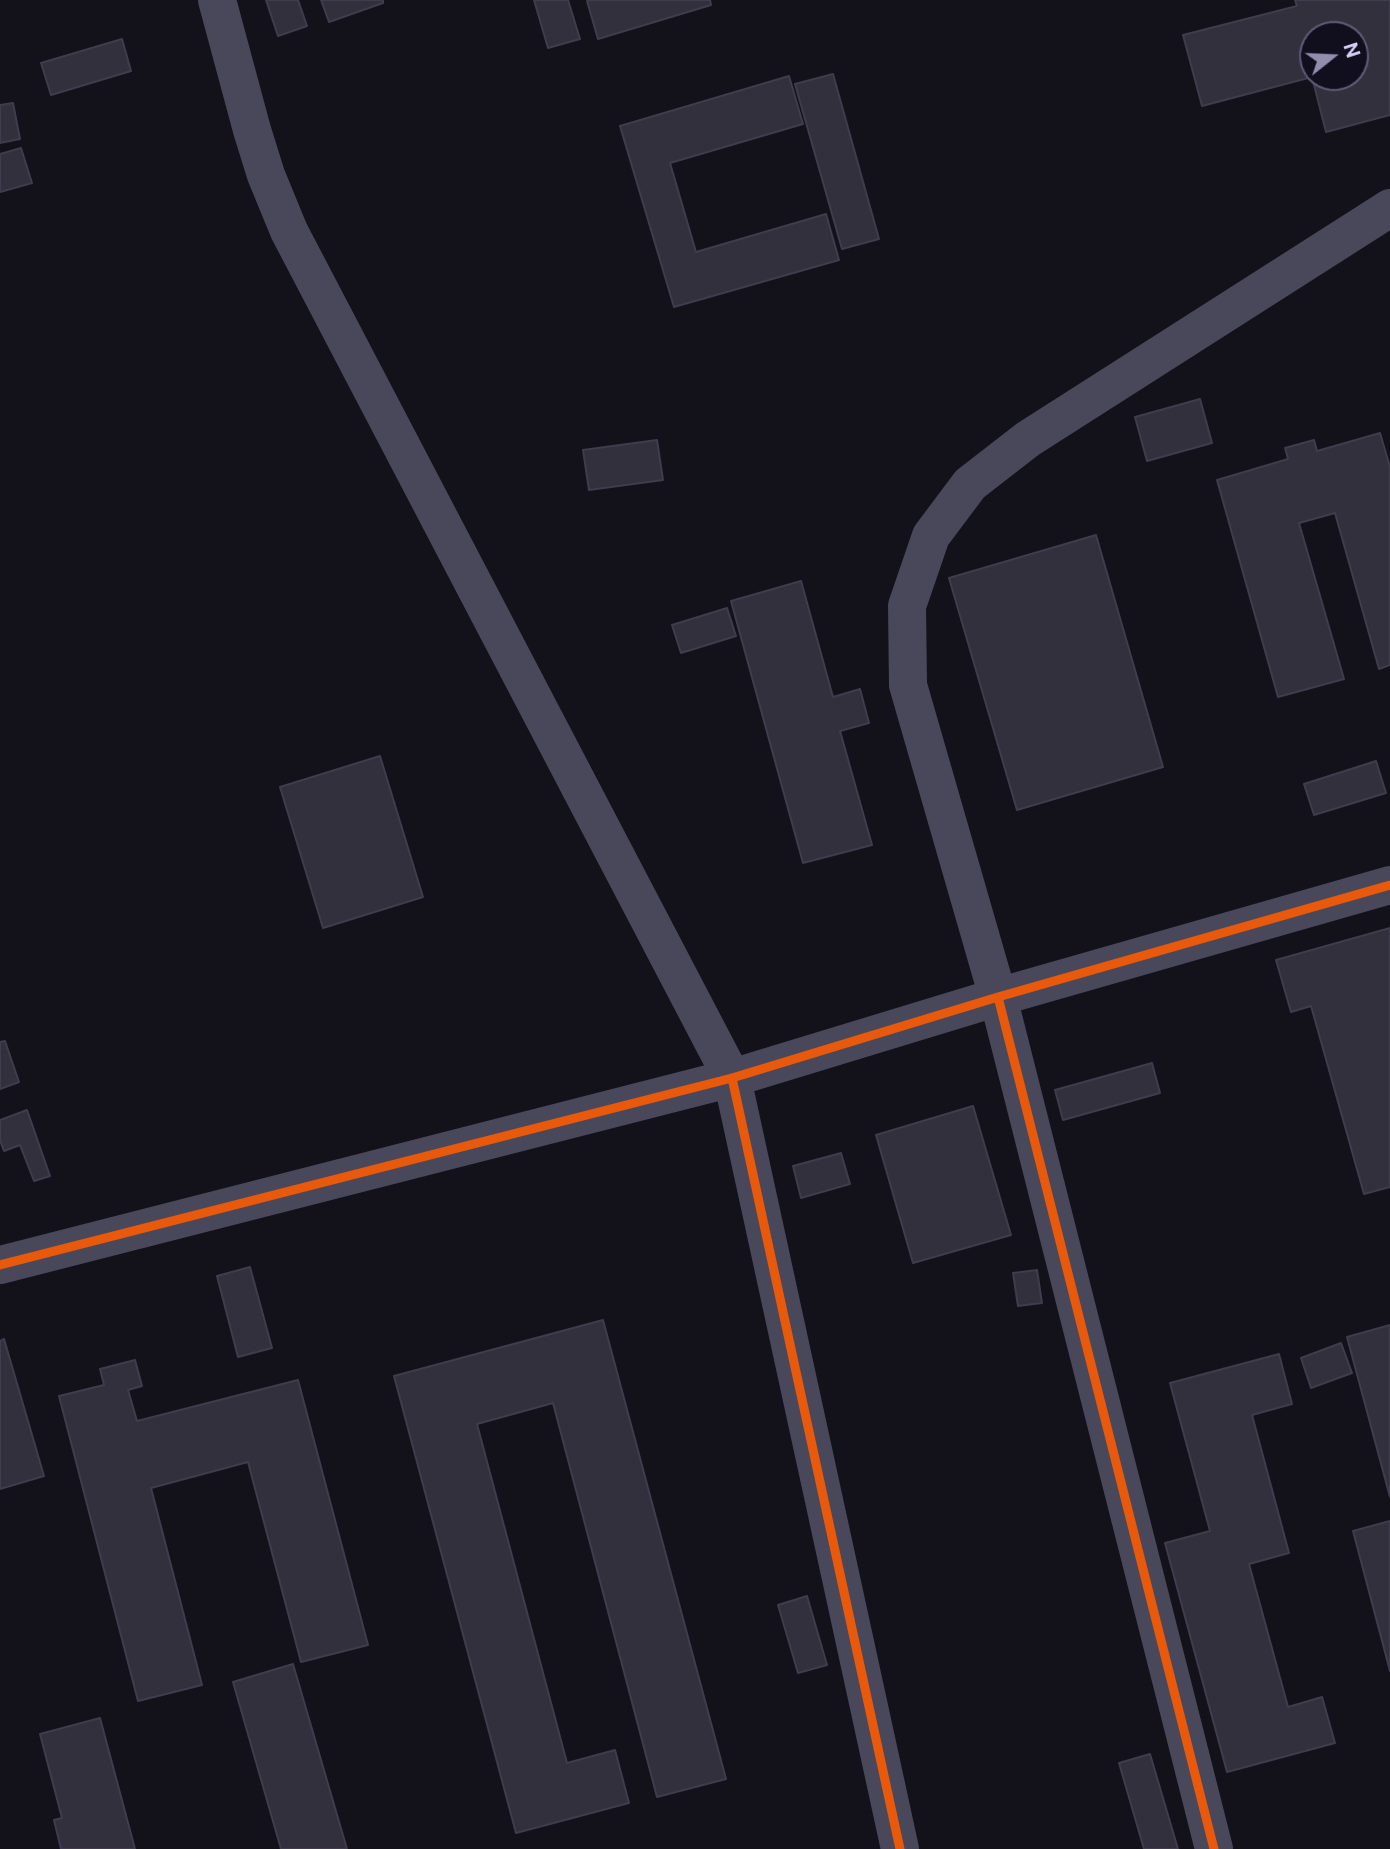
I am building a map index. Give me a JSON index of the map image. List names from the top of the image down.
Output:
{
  "north": "right"
}
